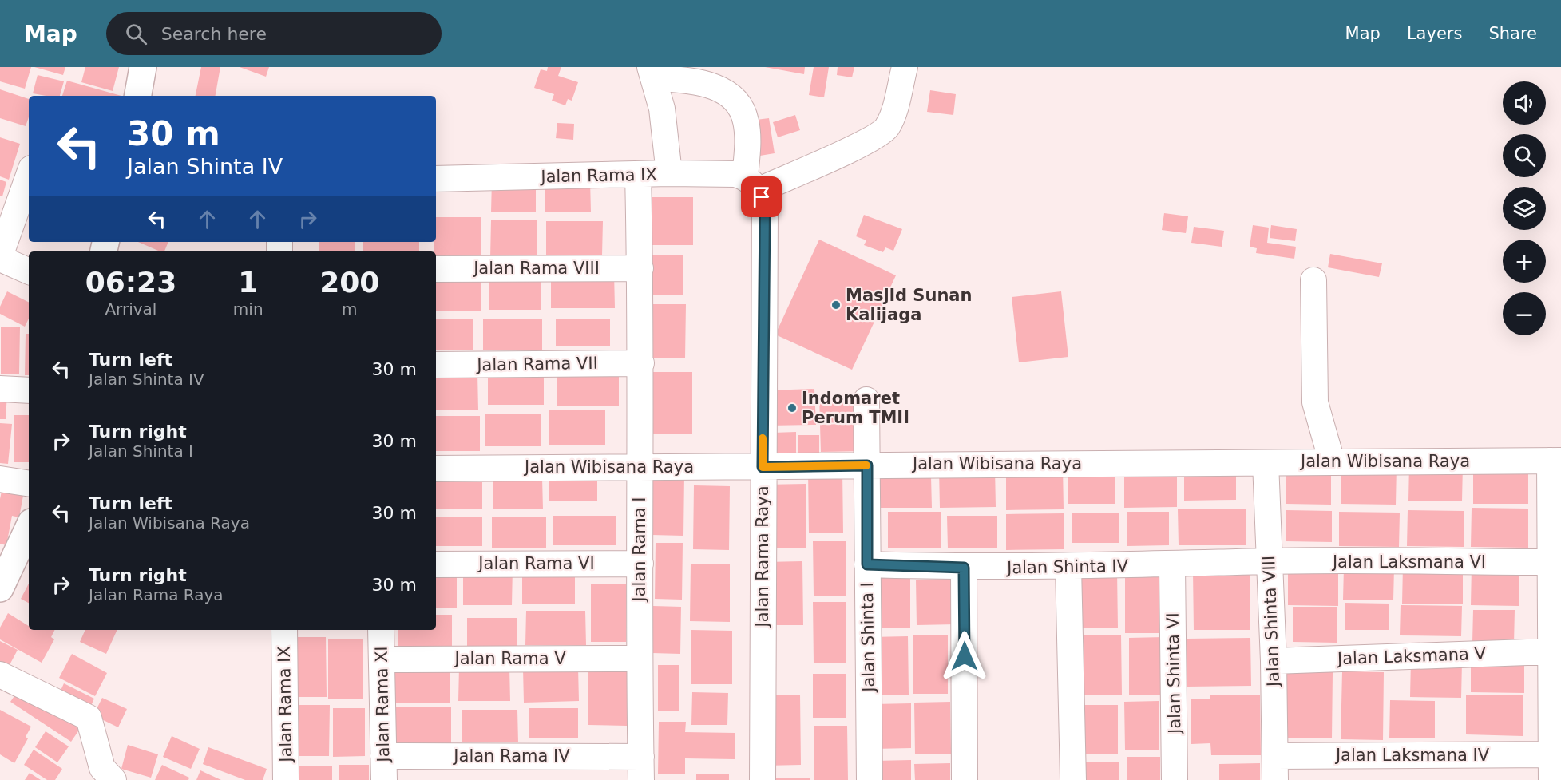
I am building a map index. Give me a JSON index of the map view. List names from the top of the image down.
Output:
{
  "streets": {
    "street": [
      "Jalan Rama IX",
      "Jalan Rama VIII",
      "Jalan Rama VII",
      "Jalan Wibisana Raya",
      "Jalan Rama I",
      "Jalan Rama Raya",
      "Jalan Laksmana VI",
      "Jalan Rama VI",
      "Jalan Shinta IV",
      "Jalan Shinta VIII",
      "Jalan Shinta I",
      "Jalan Laksmana V",
      "Jalan Rama V",
      "Jalan Shinta VI",
      "Jalan Rama XI",
      "Jalan Laksmana IV",
      "Jalan Rama IV"
    ]
  },
  "crossings": [
    ["Jalan Rama IX", "Jalan Rama I"],
    ["Jalan Rama IX", "Jalan Rama Raya"],
    ["Jalan Rama VIII", "Jalan Rama I"],
    ["Jalan Rama VII", "Jalan Rama I"],
    ["Jalan Wibisana Raya", "Jalan Rama I"],
    ["Jalan Wibisana Raya", "Jalan Rama Raya"],
    ["Jalan Wibisana Raya", "Jalan Shinta VIII"],
    ["Jalan Wibisana Raya", "Jalan Shinta I"],
    ["Jalan Rama I", "Jalan Rama VI"],
    ["Jalan Rama I", "Jalan Rama V"],
    ["Jalan Rama I", "Jalan Rama IV"],
    ["Jalan Laksmana VI", "Jalan Shinta IV"],
    ["Jalan Laksmana VI", "Jalan Shinta VIII"],
    ["Jalan Shinta IV", "Jalan Shinta VIII"],
    ["Jalan Shinta IV", "Jalan Shinta I"],
    ["Jalan Shinta IV", "Jalan Shinta VI"],
    ["Jalan Shinta VIII", "Jalan Laksmana V"],
    ["Jalan Shinta VIII", "Jalan Laksmana IV"],
    ["Jalan Rama V", "Jalan Rama XI"],
    ["Jalan Rama XI", "Jalan Rama IV"]
  ],
  "places": ["Masjid Sunan Kalijaga", "Indomaret Perum TMII"],
  "page": {
    "header": "Map",
    "search": "Search here",
    "nav": ["Map", "Layers", "Share"],
    "map_buttons": ["+", "−"],
    "turn": ["30 m", "Jalan Shinta IV"],
    "eta": [
      "06:23",
      "Arrival",
      "1",
      "min",
      "200",
      "m"
    ],
    "list": [
      {
        "name": "Turn left",
        "note": "Jalan Shinta IV",
        "value": "30 m"
      },
      {
        "name": "Turn right",
        "note": "Jalan Shinta I",
        "value": "30 m"
      },
      {
        "name": "Turn left",
        "note": "Jalan Wibisana Raya",
        "value": "30 m"
      },
      {
        "name": "Turn right",
        "note": "Jalan Rama Raya",
        "value": "30 m"
      }
    ]
  }
}
